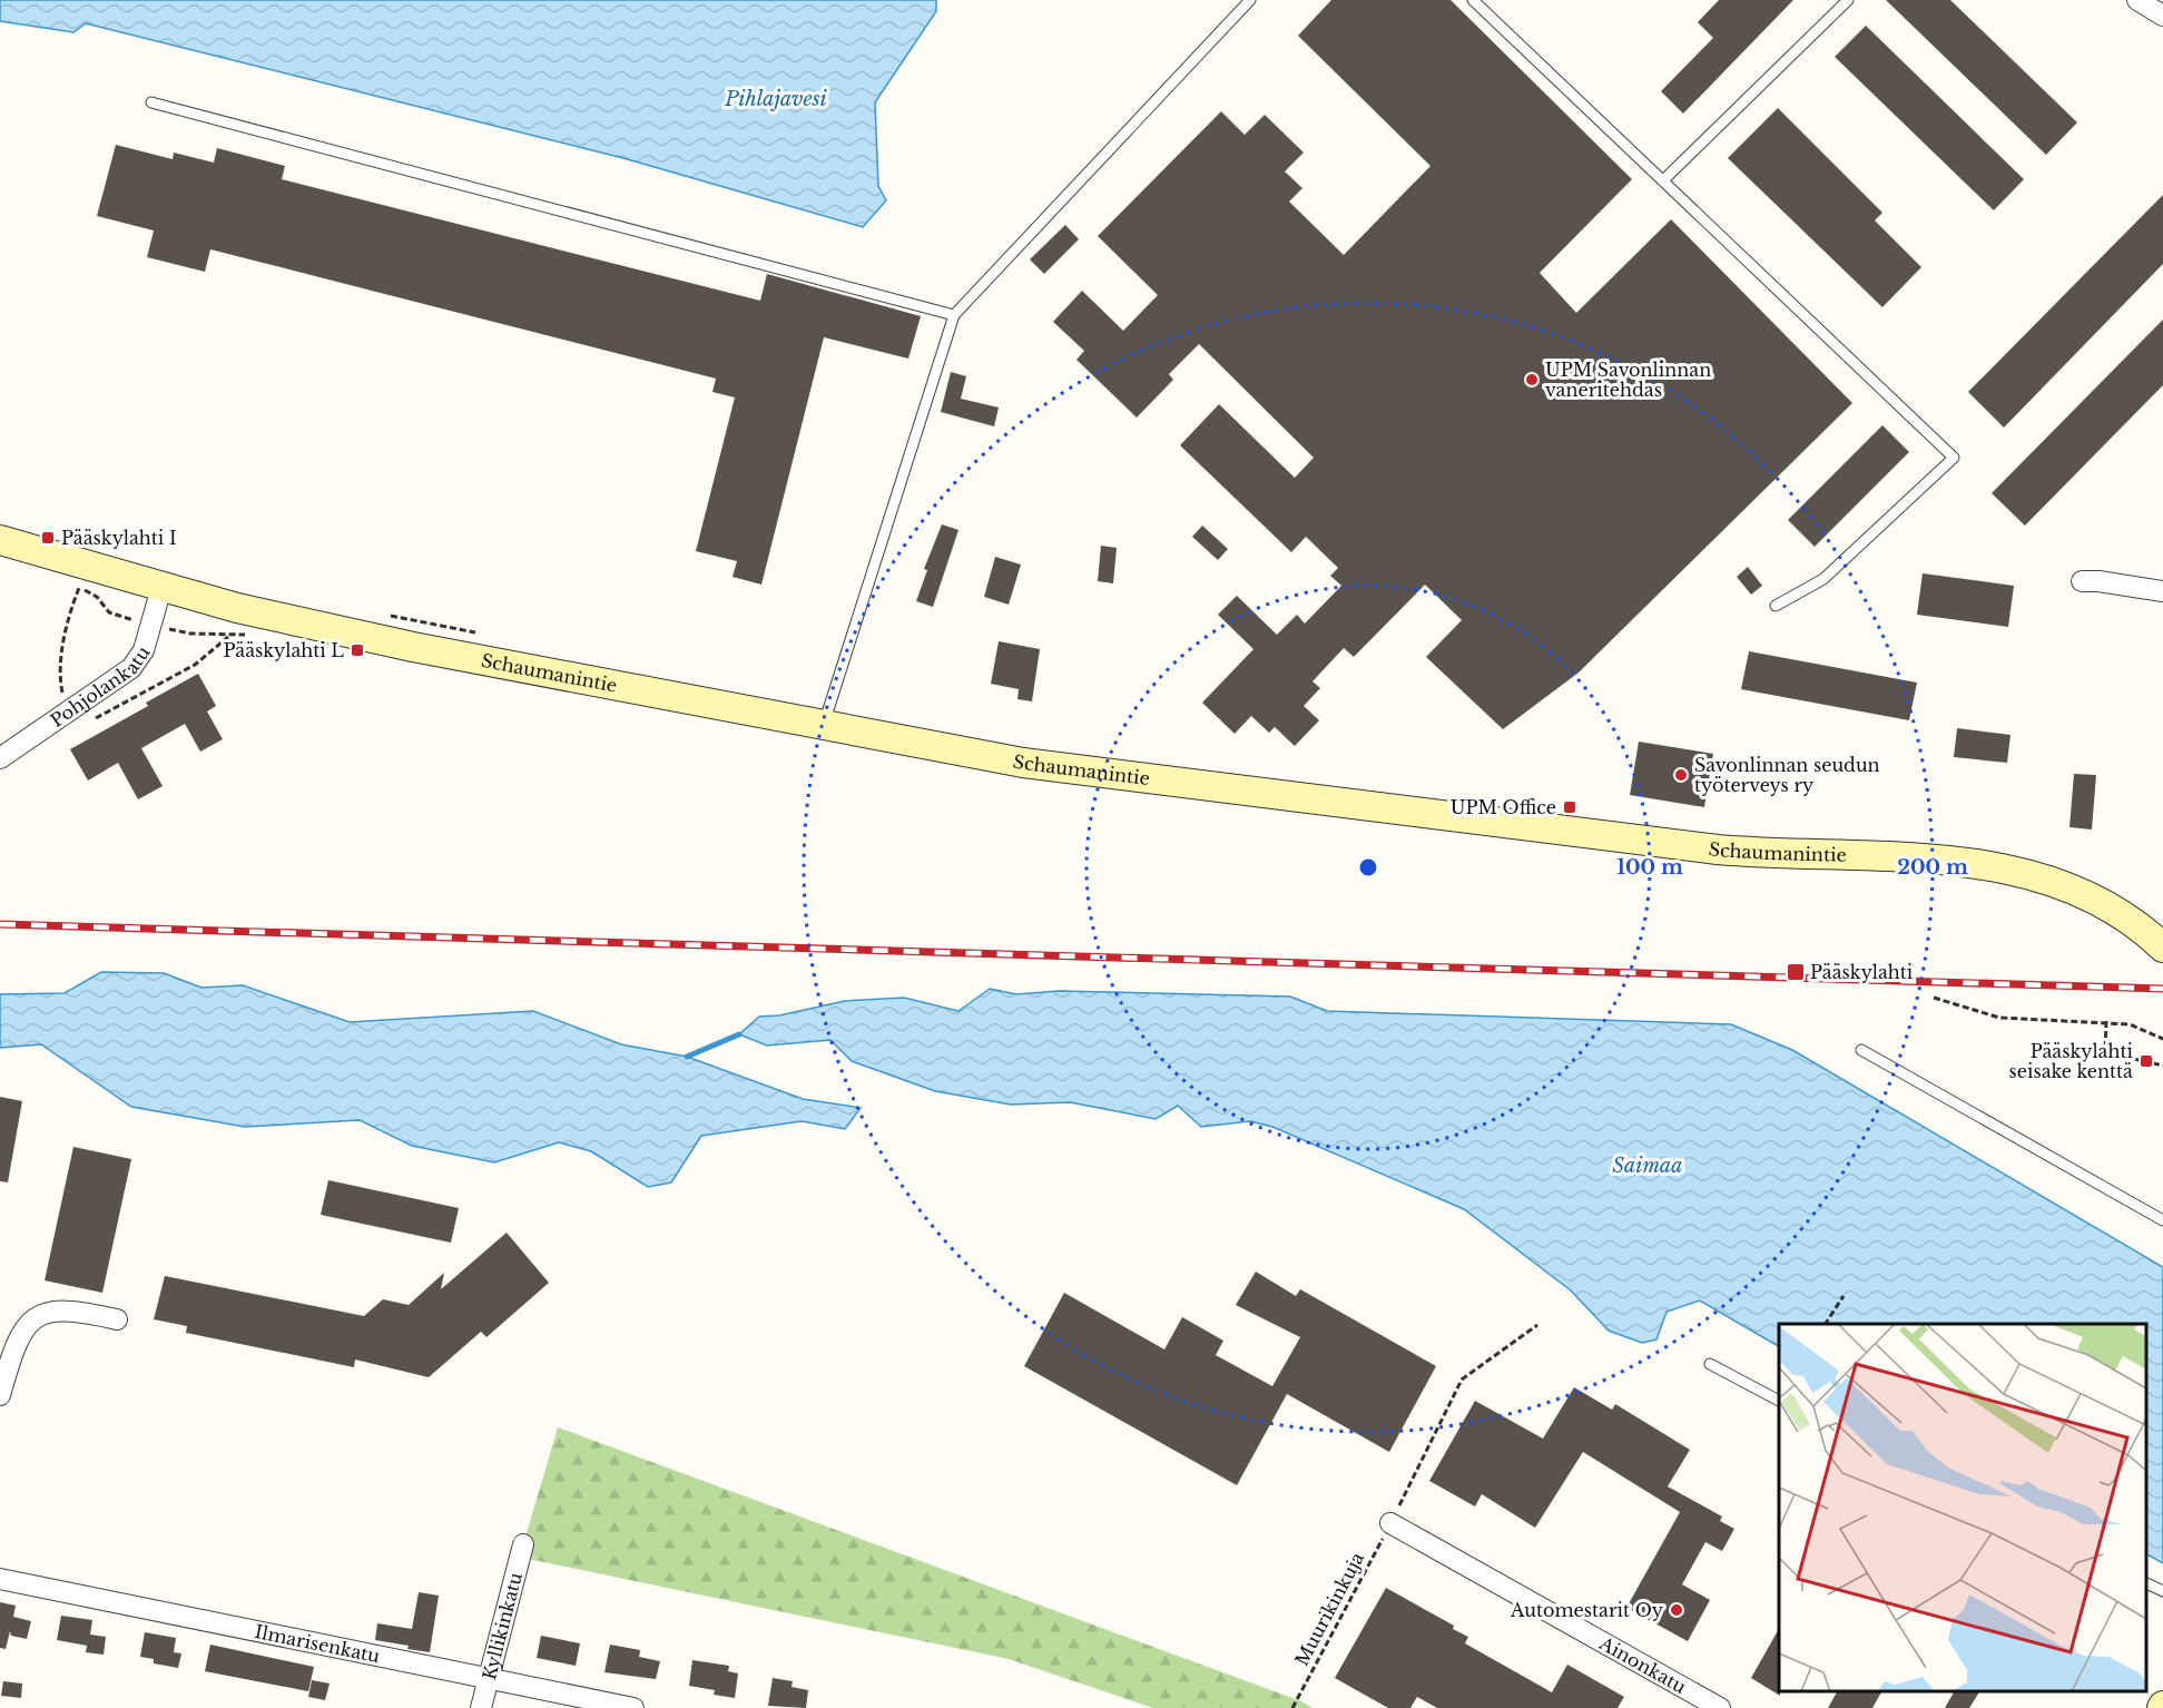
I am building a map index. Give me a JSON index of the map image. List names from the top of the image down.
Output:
{
  "streets": {
    "street": [
      "Schaumanintie",
      "Pohjolankatu",
      "Kyllikinkatu",
      "Ilmarisenkatu",
      "Ainonkatu"
    ],
    "path": ["Muurikinkuja"]
  },
  "crossings": [
    ["Schaumanintie", "Pohjolankatu"],
    ["Muurikinkuja", "Ainonkatu"],
    ["Kyllikinkatu", "Ilmarisenkatu"]
  ],
  "water": ["Pihlajavesi", "Saimaa"],
  "places": {
    "other": ["UPM Savonlinnan vaneritehdas", "Savonlinnan seudun työterveys ry", "Automestarit Oy"],
    "transit": [
      "Pääskylahti I",
      "Pääskylahti L",
      "UPM Office",
      "Pääskylahti",
      "Pääskylahti seisake kenttä"
    ]
  },
  "rings": ["100 m", "200 m"]
}
